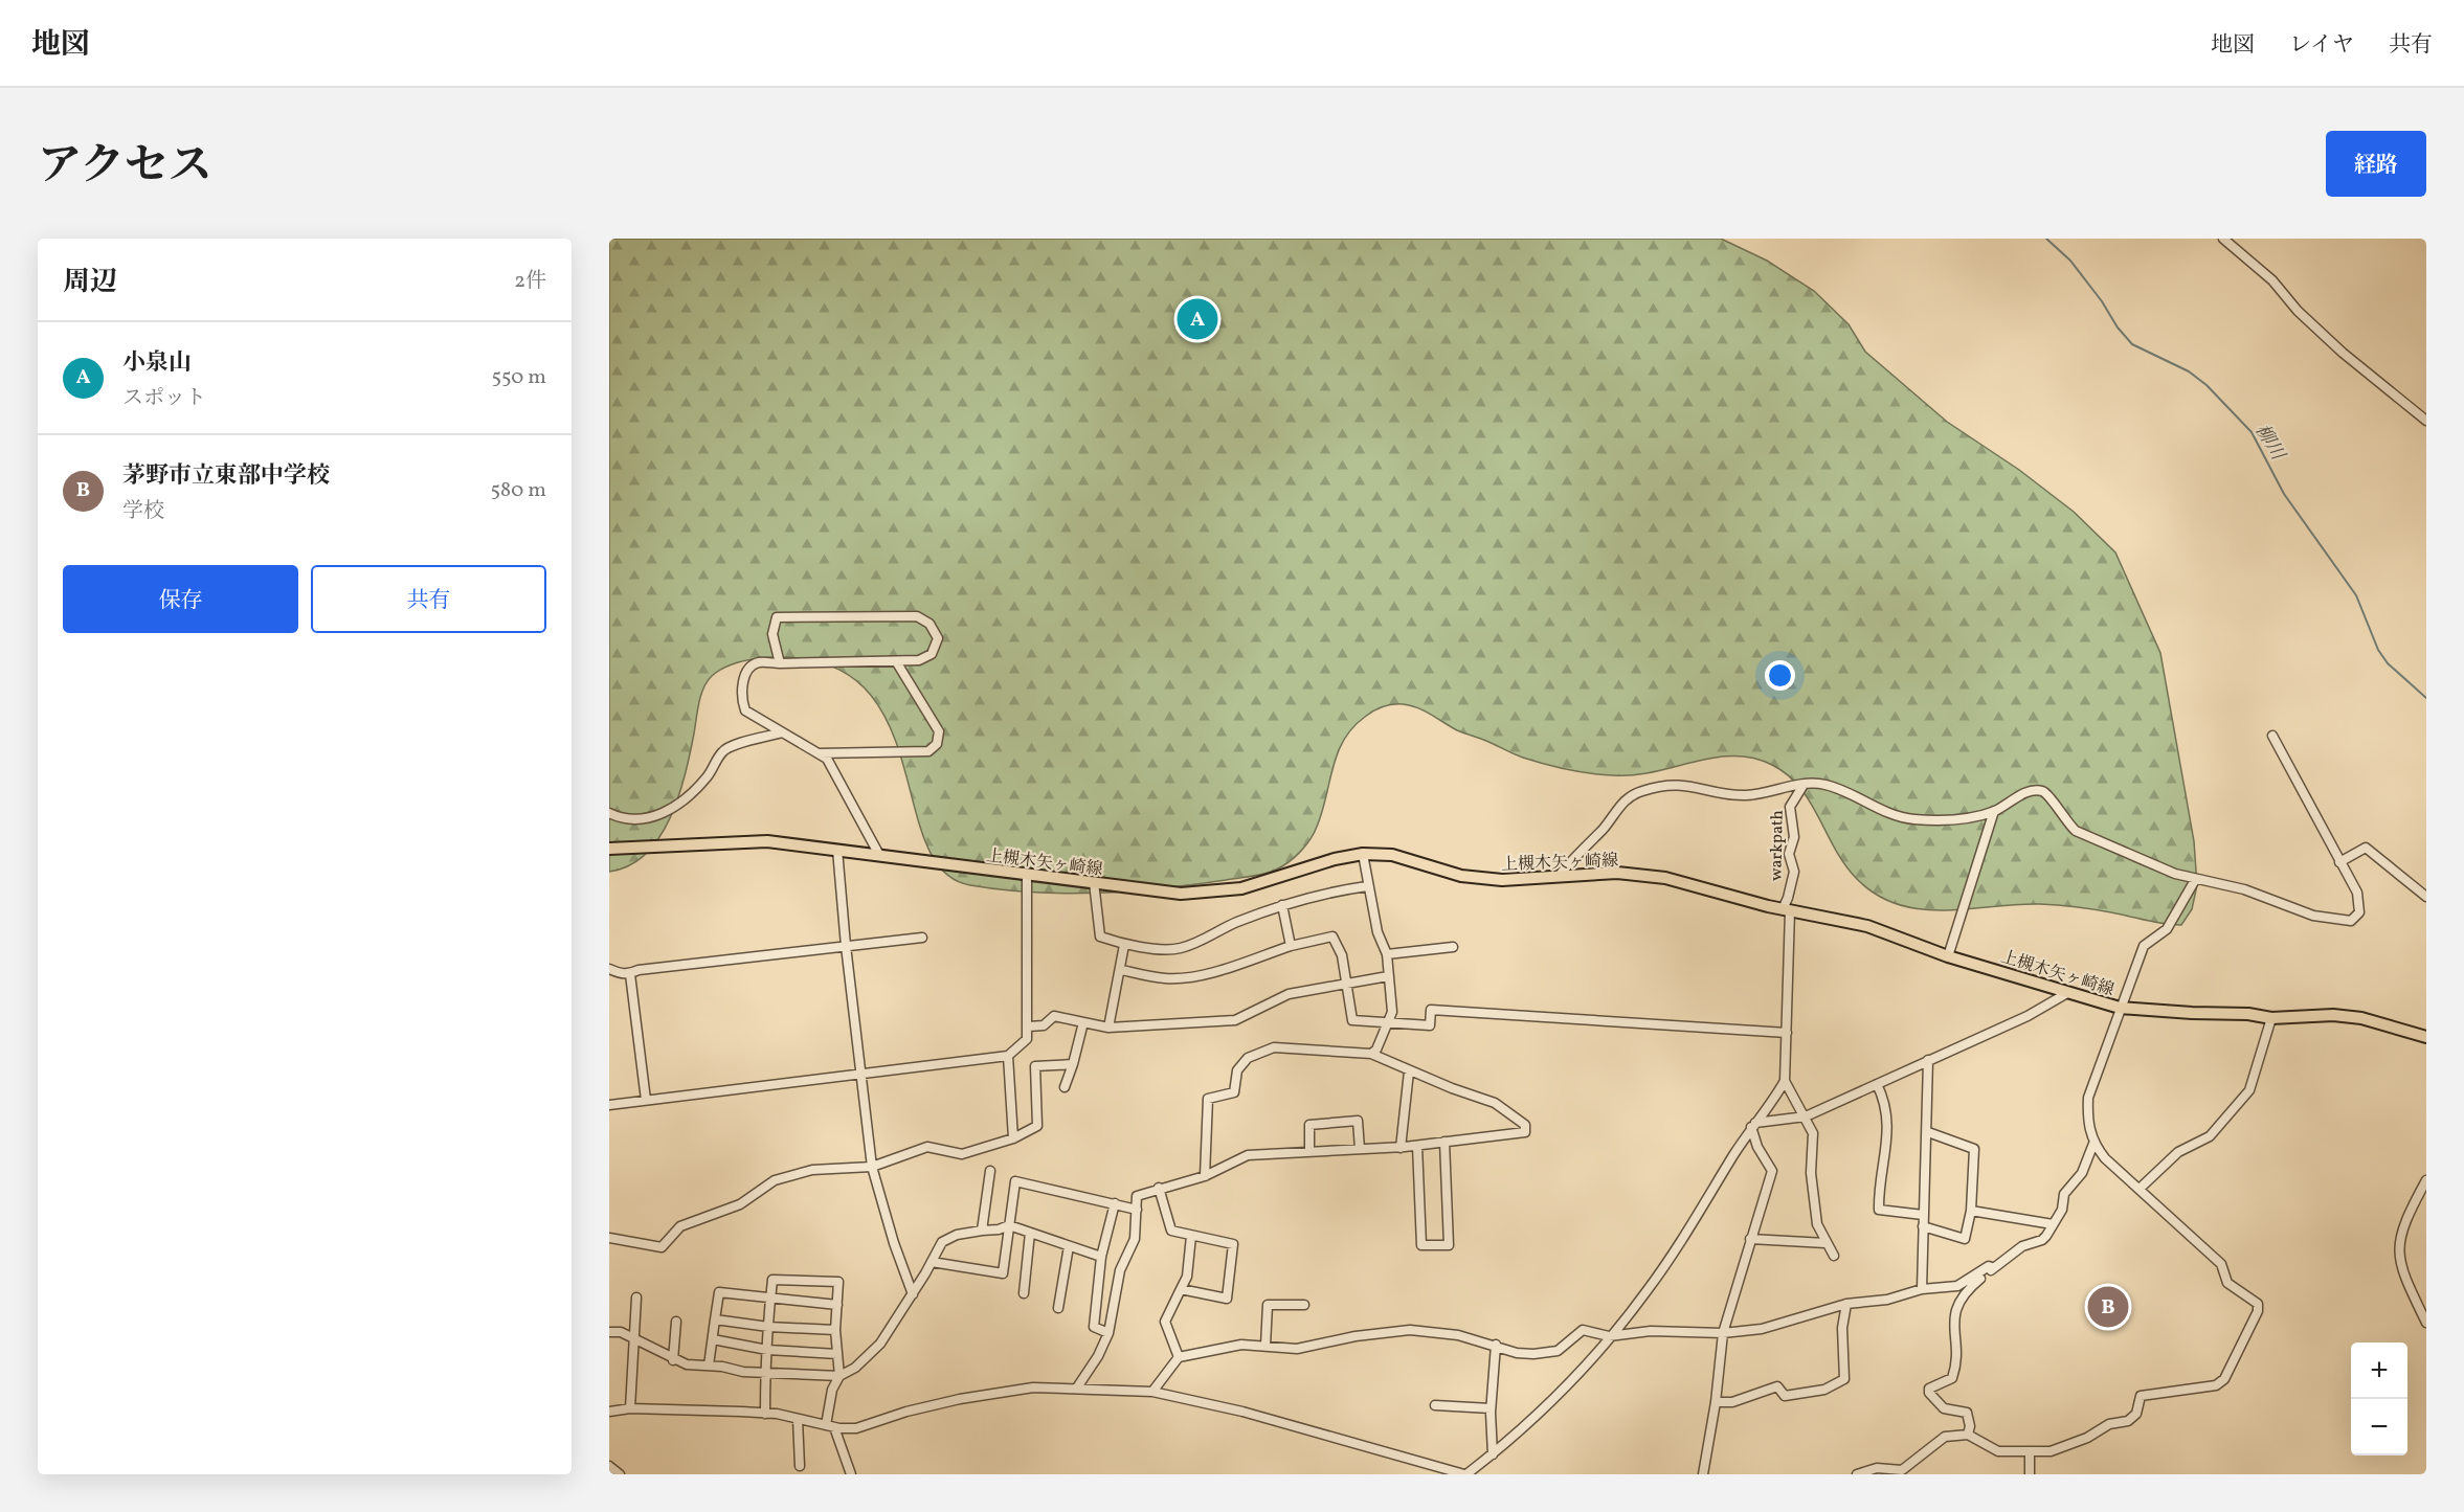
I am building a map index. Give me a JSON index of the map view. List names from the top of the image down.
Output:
{
  "streets": {
    "main road": ["上槻木矢ヶ崎線"],
    "street": ["warkpath"]
  },
  "crossings": [
    ["warkpath", "上槻木矢ヶ崎線"]
  ],
  "water": ["柳川"],
  "page": {
    "header": "地図",
    "nav": ["地図", "レイヤ", "共有"],
    "title": "アクセス",
    "buttons": [
      "経路",
      ["保存", "共有"]
    ],
    "heading": ["周辺", "2件"],
    "pins": ["A", "B"],
    "list": [
      {
        "mark": "A",
        "name": "小泉山",
        "note": "スポット",
        "value": "550 m"
      },
      {
        "mark": "B",
        "name": "茅野市立東部中学校",
        "note": "学校",
        "value": "580 m"
      }
    ],
    "map_buttons": ["+", "−"]
  }
}
